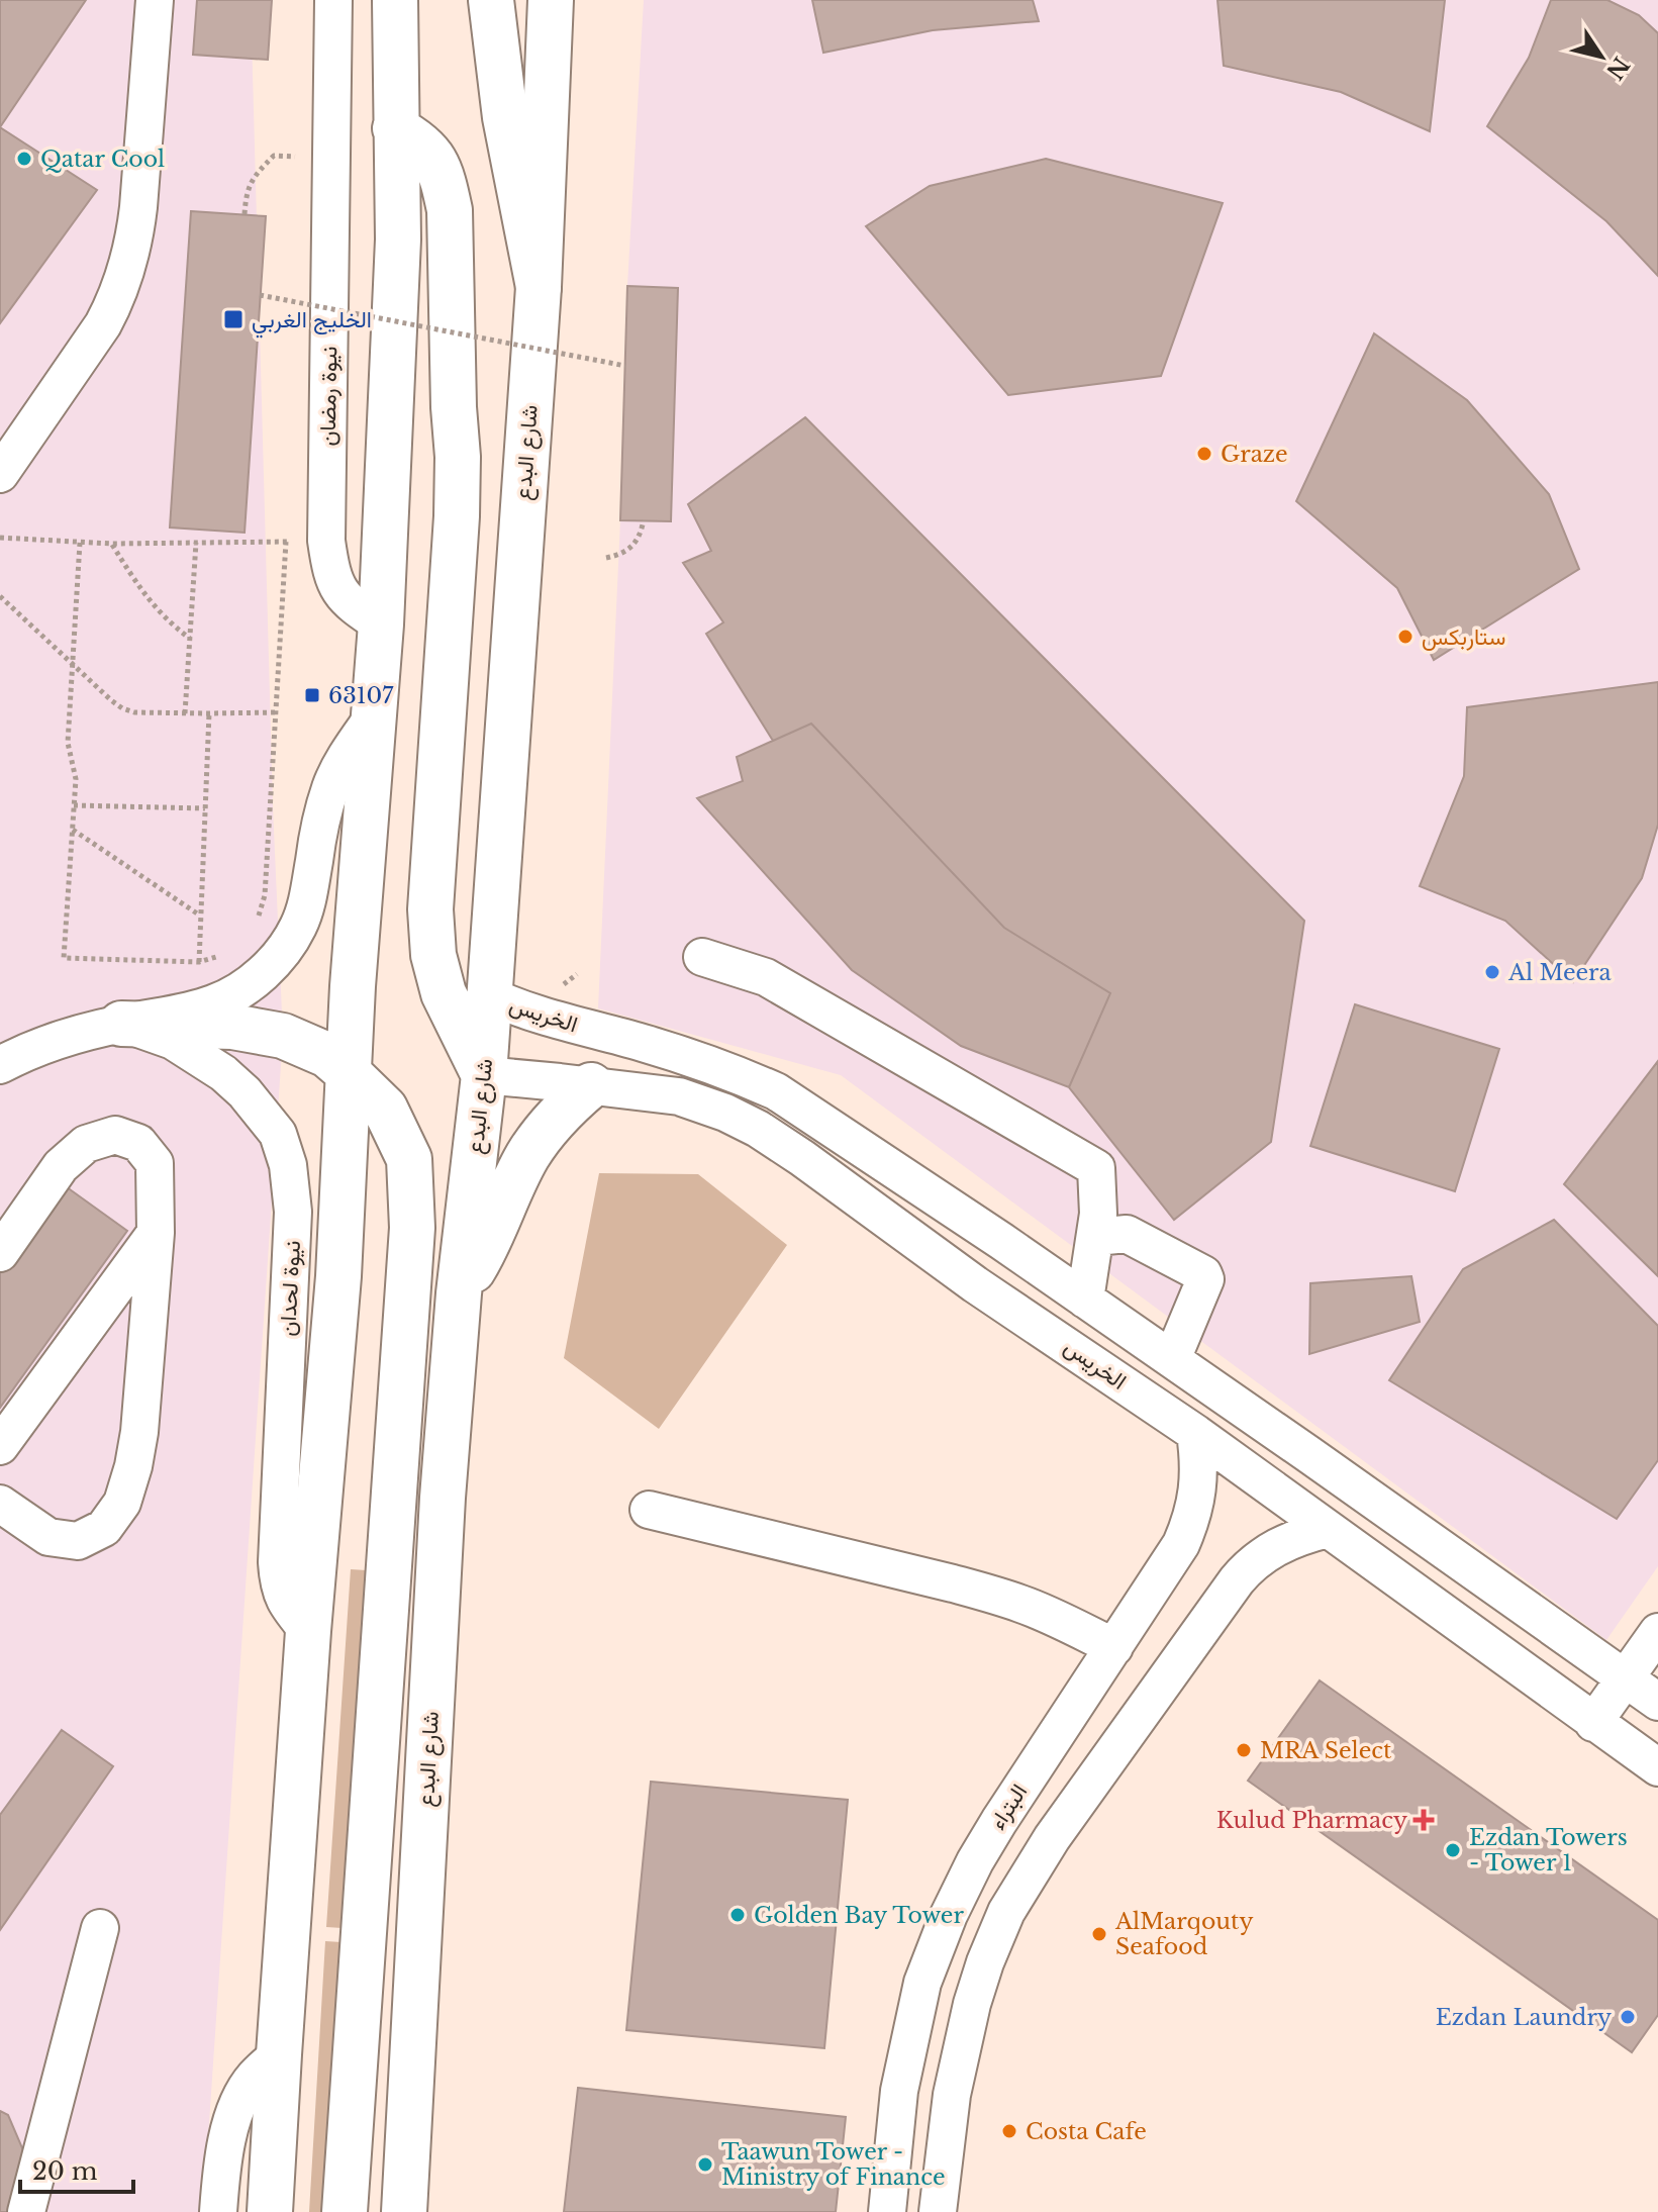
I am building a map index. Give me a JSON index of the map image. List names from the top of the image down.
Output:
{
  "streets": {
    "main road": ["شارع البدع"],
    "street": [
      "نيوة رمضان",
      "الخريس",
      "نيوة لحدان",
      "البتراء"
    ]
  },
  "crossings": [
    ["شارع البدع", "الخريس"],
    ["الخريس", "البتراء"]
  ],
  "places": {
    "other": [
      "Qatar Cool",
      "Graze",
      "ستاربكس",
      "Al Meera",
      "MRA Select",
      "Ezdan Towers - Tower 1",
      "Golden Bay Tower",
      "AlMarqouty Seafood",
      "Ezdan Laundry",
      "Costa Cafe",
      "Taawun Tower - Ministry of Finance"
    ],
    "transit": ["الخليج الغربي", "63107"],
    "health": ["Kulud Pharmacy"]
  },
  "scale_bar": "20 m",
  "north": "bottom right"
}
